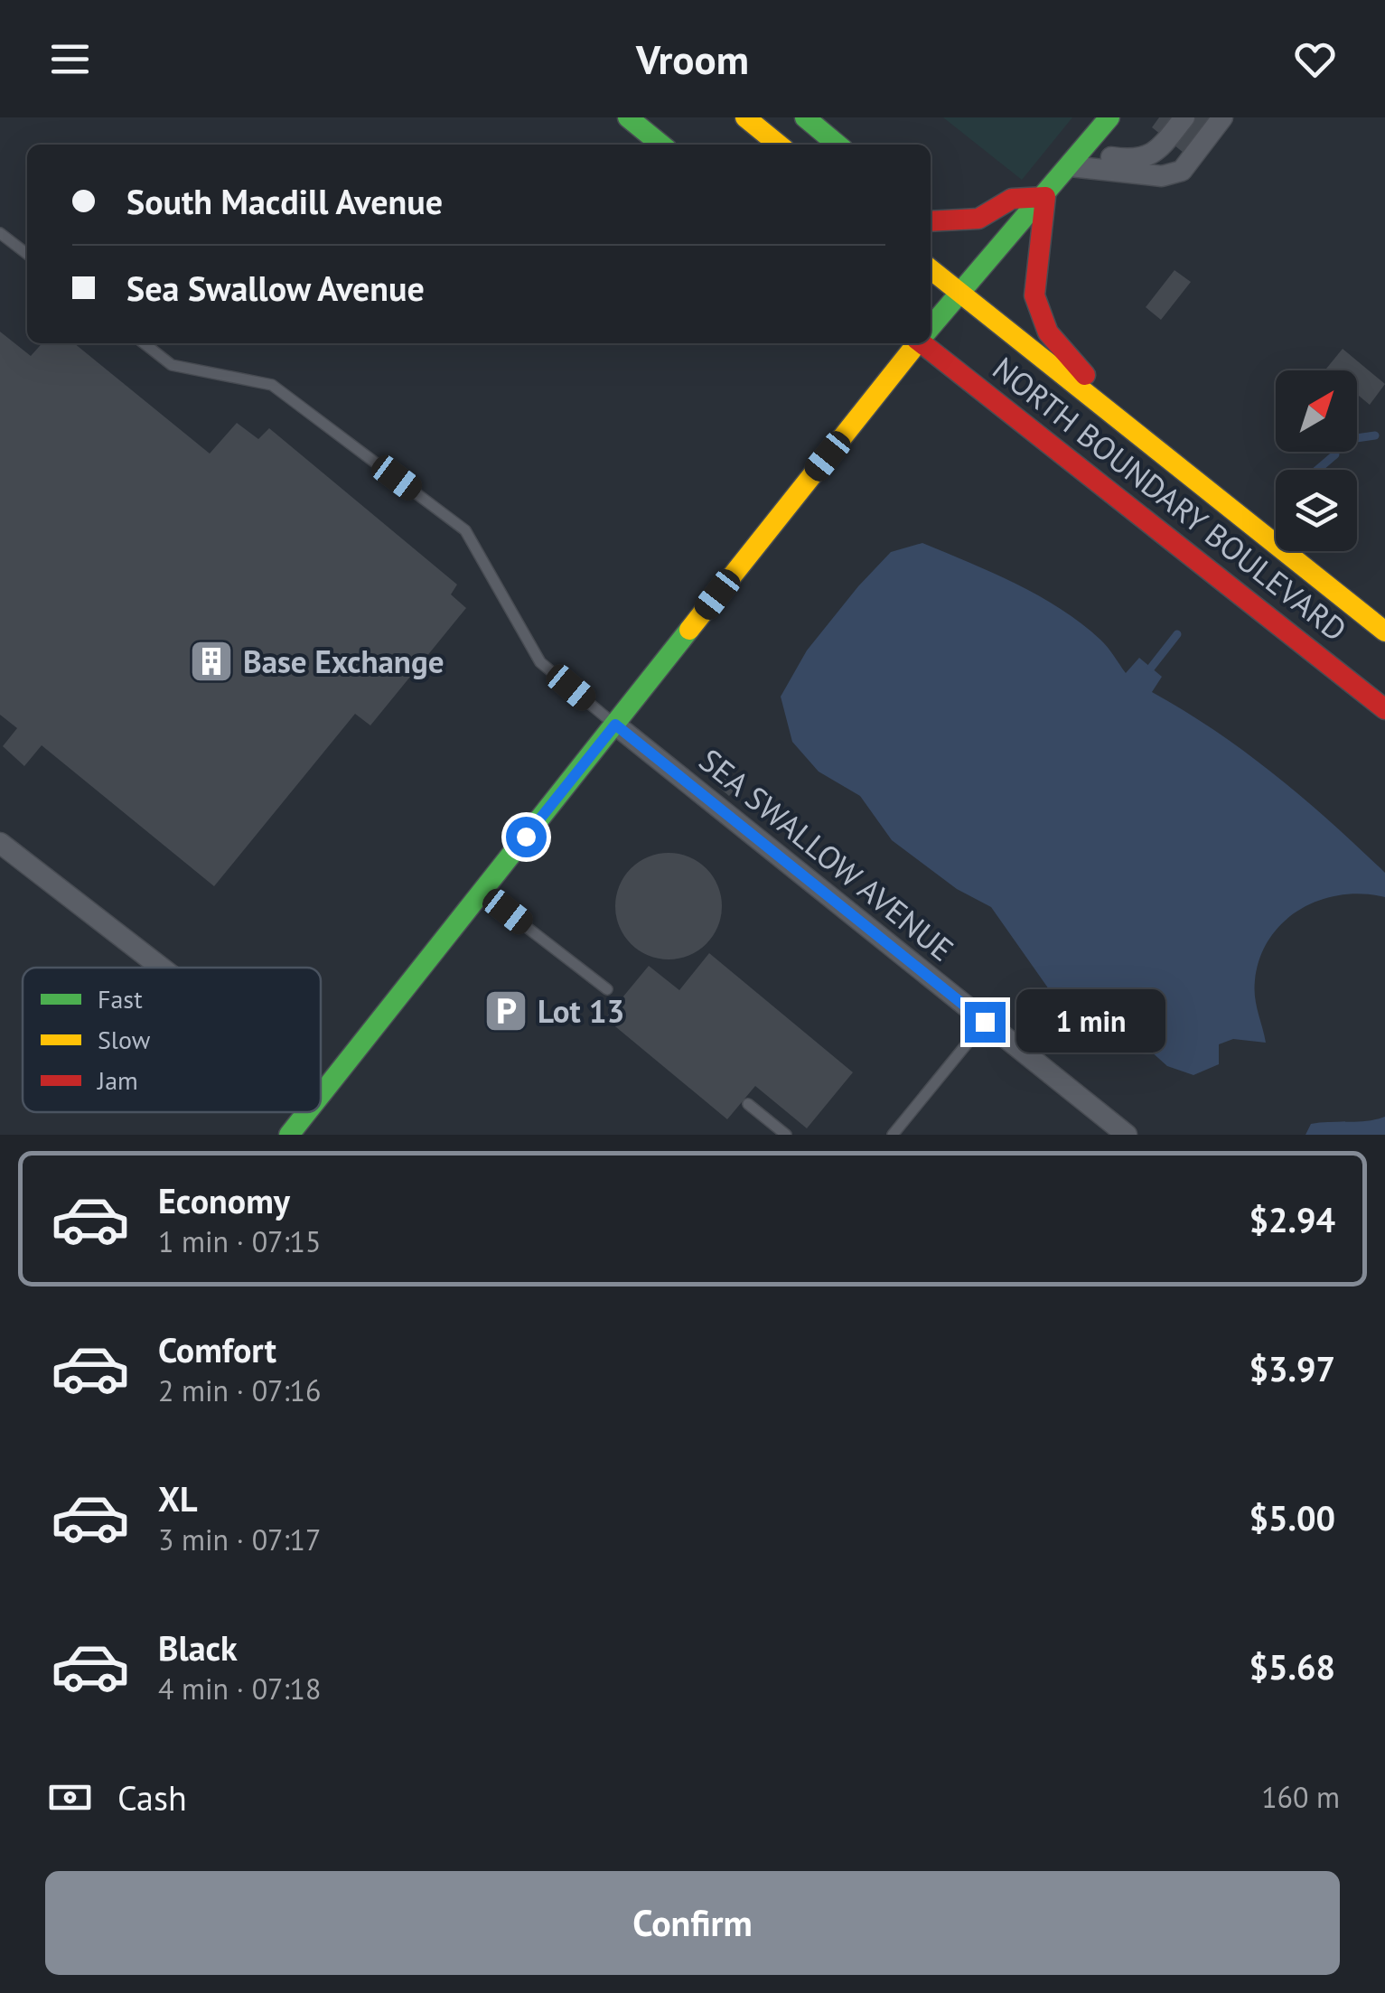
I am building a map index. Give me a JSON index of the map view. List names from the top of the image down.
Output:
{
  "streets": {
    "main road": ["NORTH BOUNDARY BOULEVARD"],
    "street": ["SEA SWALLOW AVENUE"]
  },
  "places": {
    "building": ["Base Exchange"],
    "parking": ["Lot 13"]
  },
  "legend": ["Fast", "Slow", "Jam"],
  "north": "top right",
  "page": {
    "header": "Vroom",
    "banner": ["South Macdill Avenue", "Sea Swallow Avenue"],
    "bubble": "1 min",
    "list": [
      {
        "name": "Economy",
        "note": "1 min · 07:15",
        "value": "$2.94"
      },
      {
        "name": "Comfort",
        "note": "2 min · 07:16",
        "value": "$3.97"
      },
      {
        "name": "XL",
        "note": "3 min · 07:17",
        "value": "$5.00"
      },
      {
        "name": "Black",
        "note": "4 min · 07:18",
        "value": "$5.68"
      }
    ],
    "pay": ["Cash", "160 m"],
    "buttons": "Confirm"
  }
}
